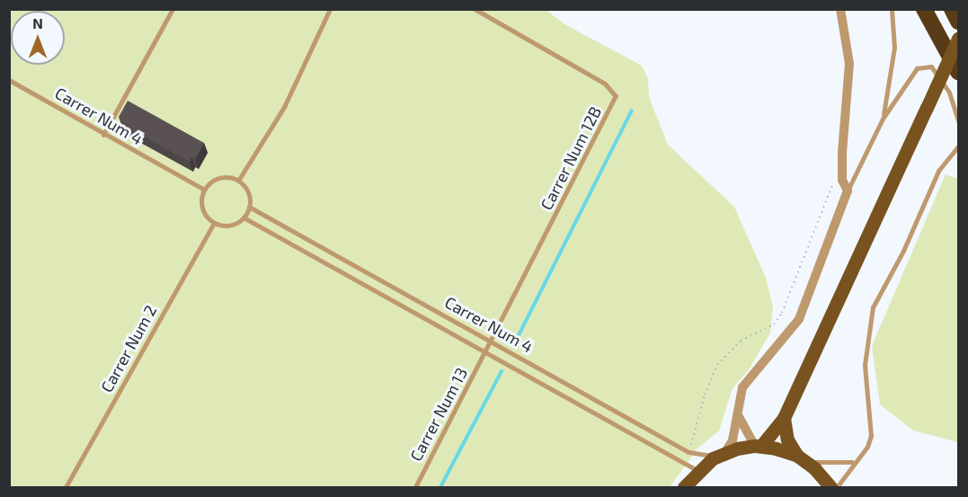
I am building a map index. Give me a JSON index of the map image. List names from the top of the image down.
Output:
{
  "streets": {
    "lane": [
      "Carrer Num 4",
      "Carrer Num 12B",
      "Carrer Num 2",
      "Carrer Num 13"
    ]
  },
  "crossings": [
    ["Carrer Num 4", "Carrer Num 12B"],
    ["Carrer Num 4", "Carrer Num 2"],
    ["Carrer Num 4", "Carrer Num 13"],
    ["Carrer Num 12B", "Carrer Num 13"]
  ],
  "north": "top"
}
